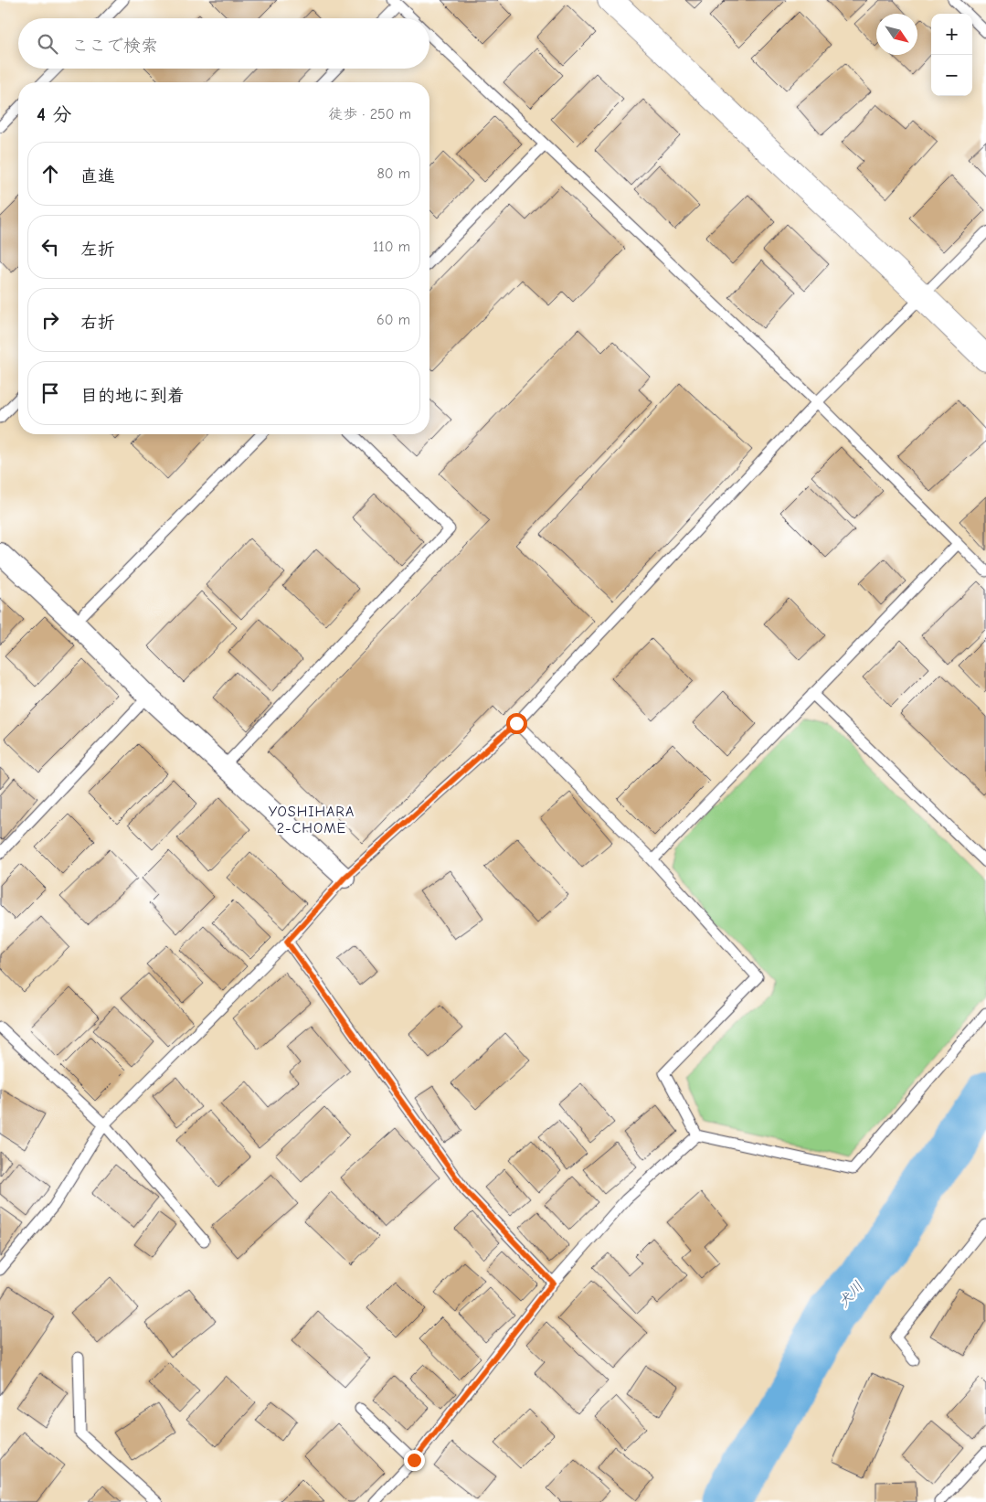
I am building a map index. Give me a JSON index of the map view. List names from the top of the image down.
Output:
{
  "districts": ["YOSHIHARA 2-CHOME"],
  "water": ["犬川"],
  "north": "bottom right",
  "page": {
    "map_buttons": ["+", "−"],
    "search": "ここで検索",
    "heading": ["4 分", "徒歩 · 250 m"],
    "list": [
      ["直進", "80 m"],
      ["左折", "110 m"],
      ["右折", "60 m"],
      "目的地に到着"
    ]
  }
}
